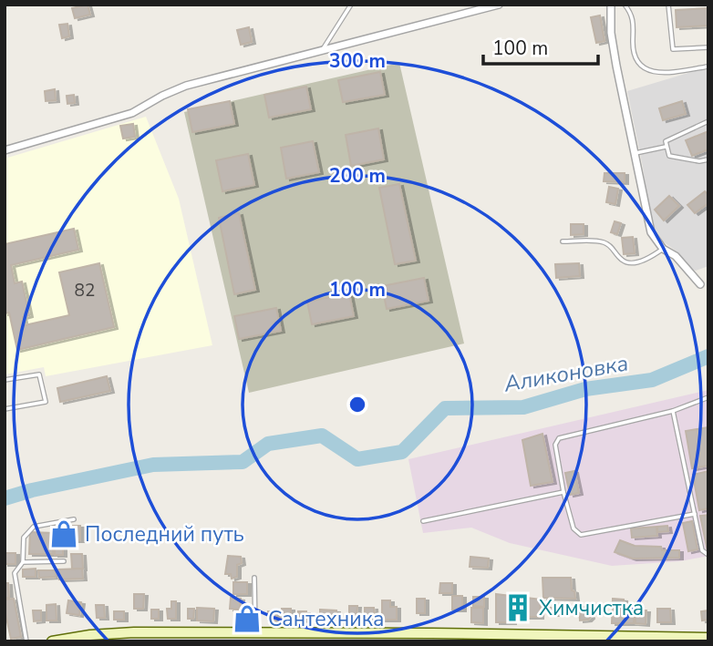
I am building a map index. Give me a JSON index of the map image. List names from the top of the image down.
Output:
{
  "water": ["Аликоновка"],
  "places": {
    "shop": ["Последний путь", "Сантехника"],
    "building": ["Химчистка"]
  },
  "house_numbers": ["82"],
  "scale_bar": "100 m",
  "rings": ["300 m", "200 m", "100 m"]
}
